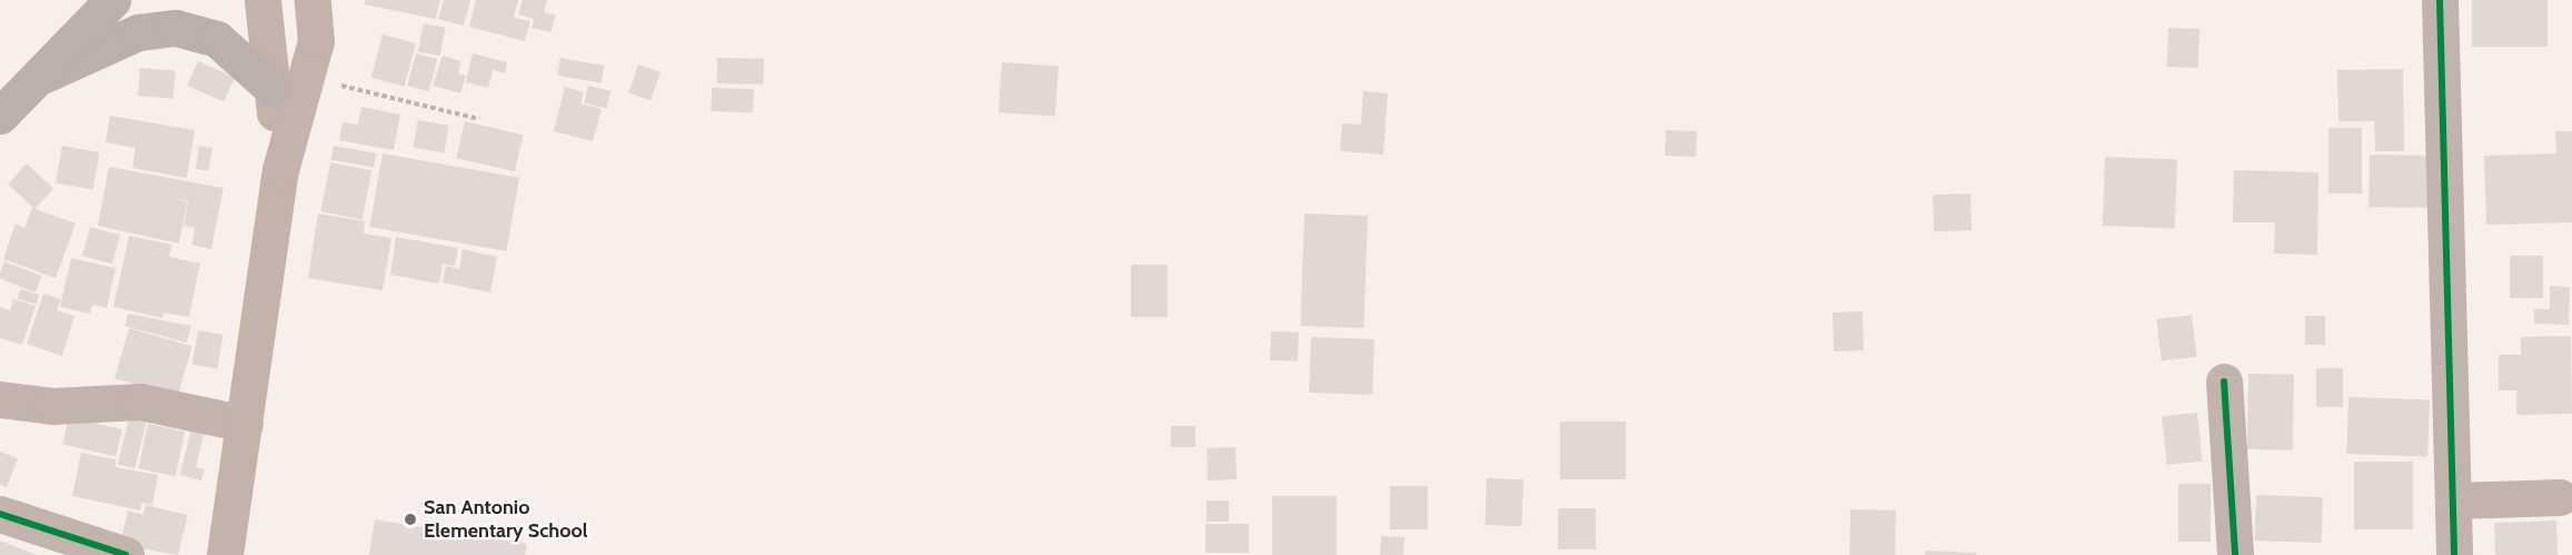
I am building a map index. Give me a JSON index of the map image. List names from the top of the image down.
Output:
{
  "places": ["San Antonio Elementary School"]
}
